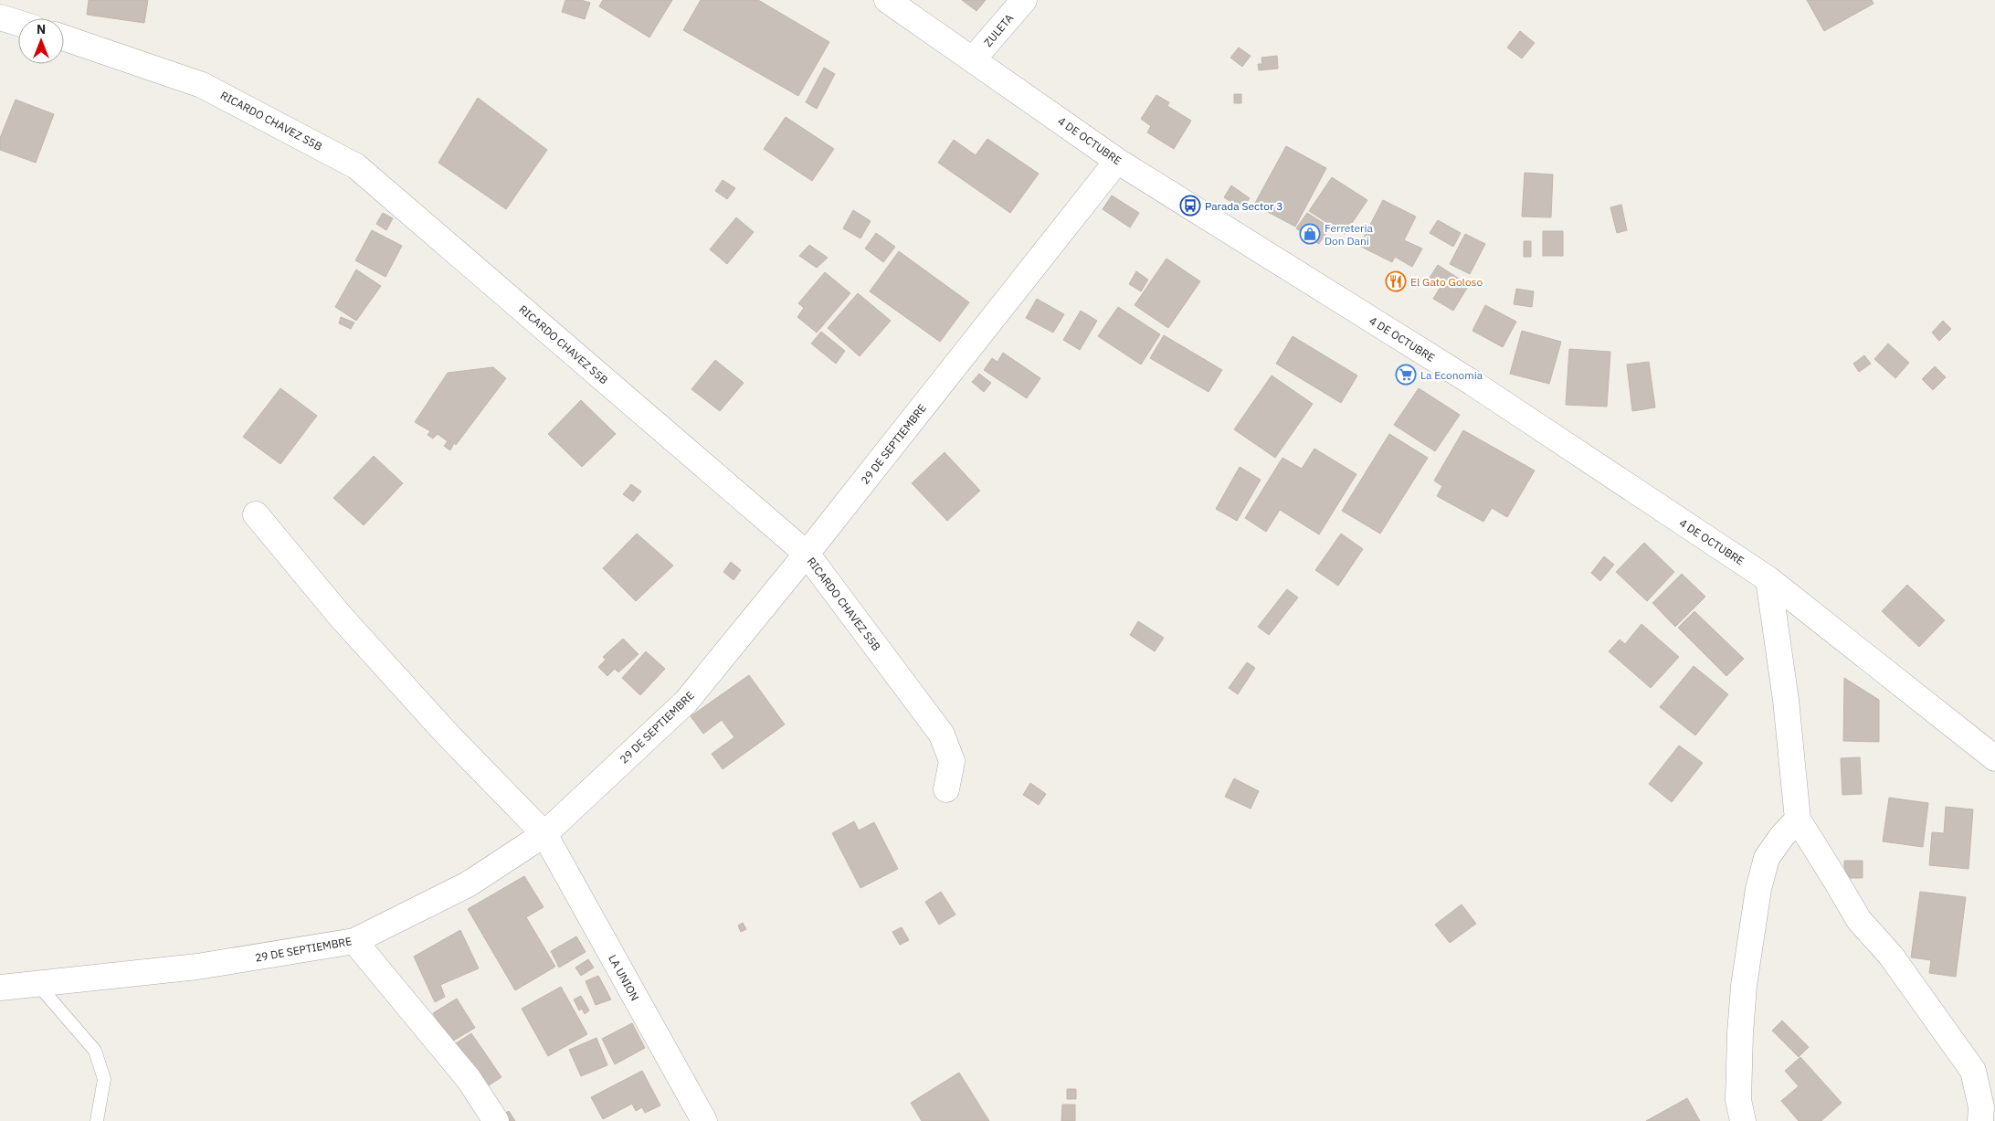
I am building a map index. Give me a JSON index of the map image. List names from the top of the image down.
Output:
{
  "streets": {
    "street": [
      "ZULETA",
      "RICARDO CHAVEZ S5B",
      "4 DE OCTUBRE",
      "29 DE SEPTIEMBRE",
      "LA UNION"
    ]
  },
  "crossings": [
    ["ZULETA", "4 DE OCTUBRE"],
    ["RICARDO CHAVEZ S5B", "29 DE SEPTIEMBRE"],
    ["4 DE OCTUBRE", "29 DE SEPTIEMBRE"],
    ["29 DE SEPTIEMBRE", "LA UNION"]
  ],
  "places": {
    "bus stop": ["Parada Sector 3"],
    "shop": ["Ferreteria Don Dani"],
    "restaurant": ["El Gato Goloso"],
    "supermarket": ["La Economia"]
  },
  "north": "top"
}
